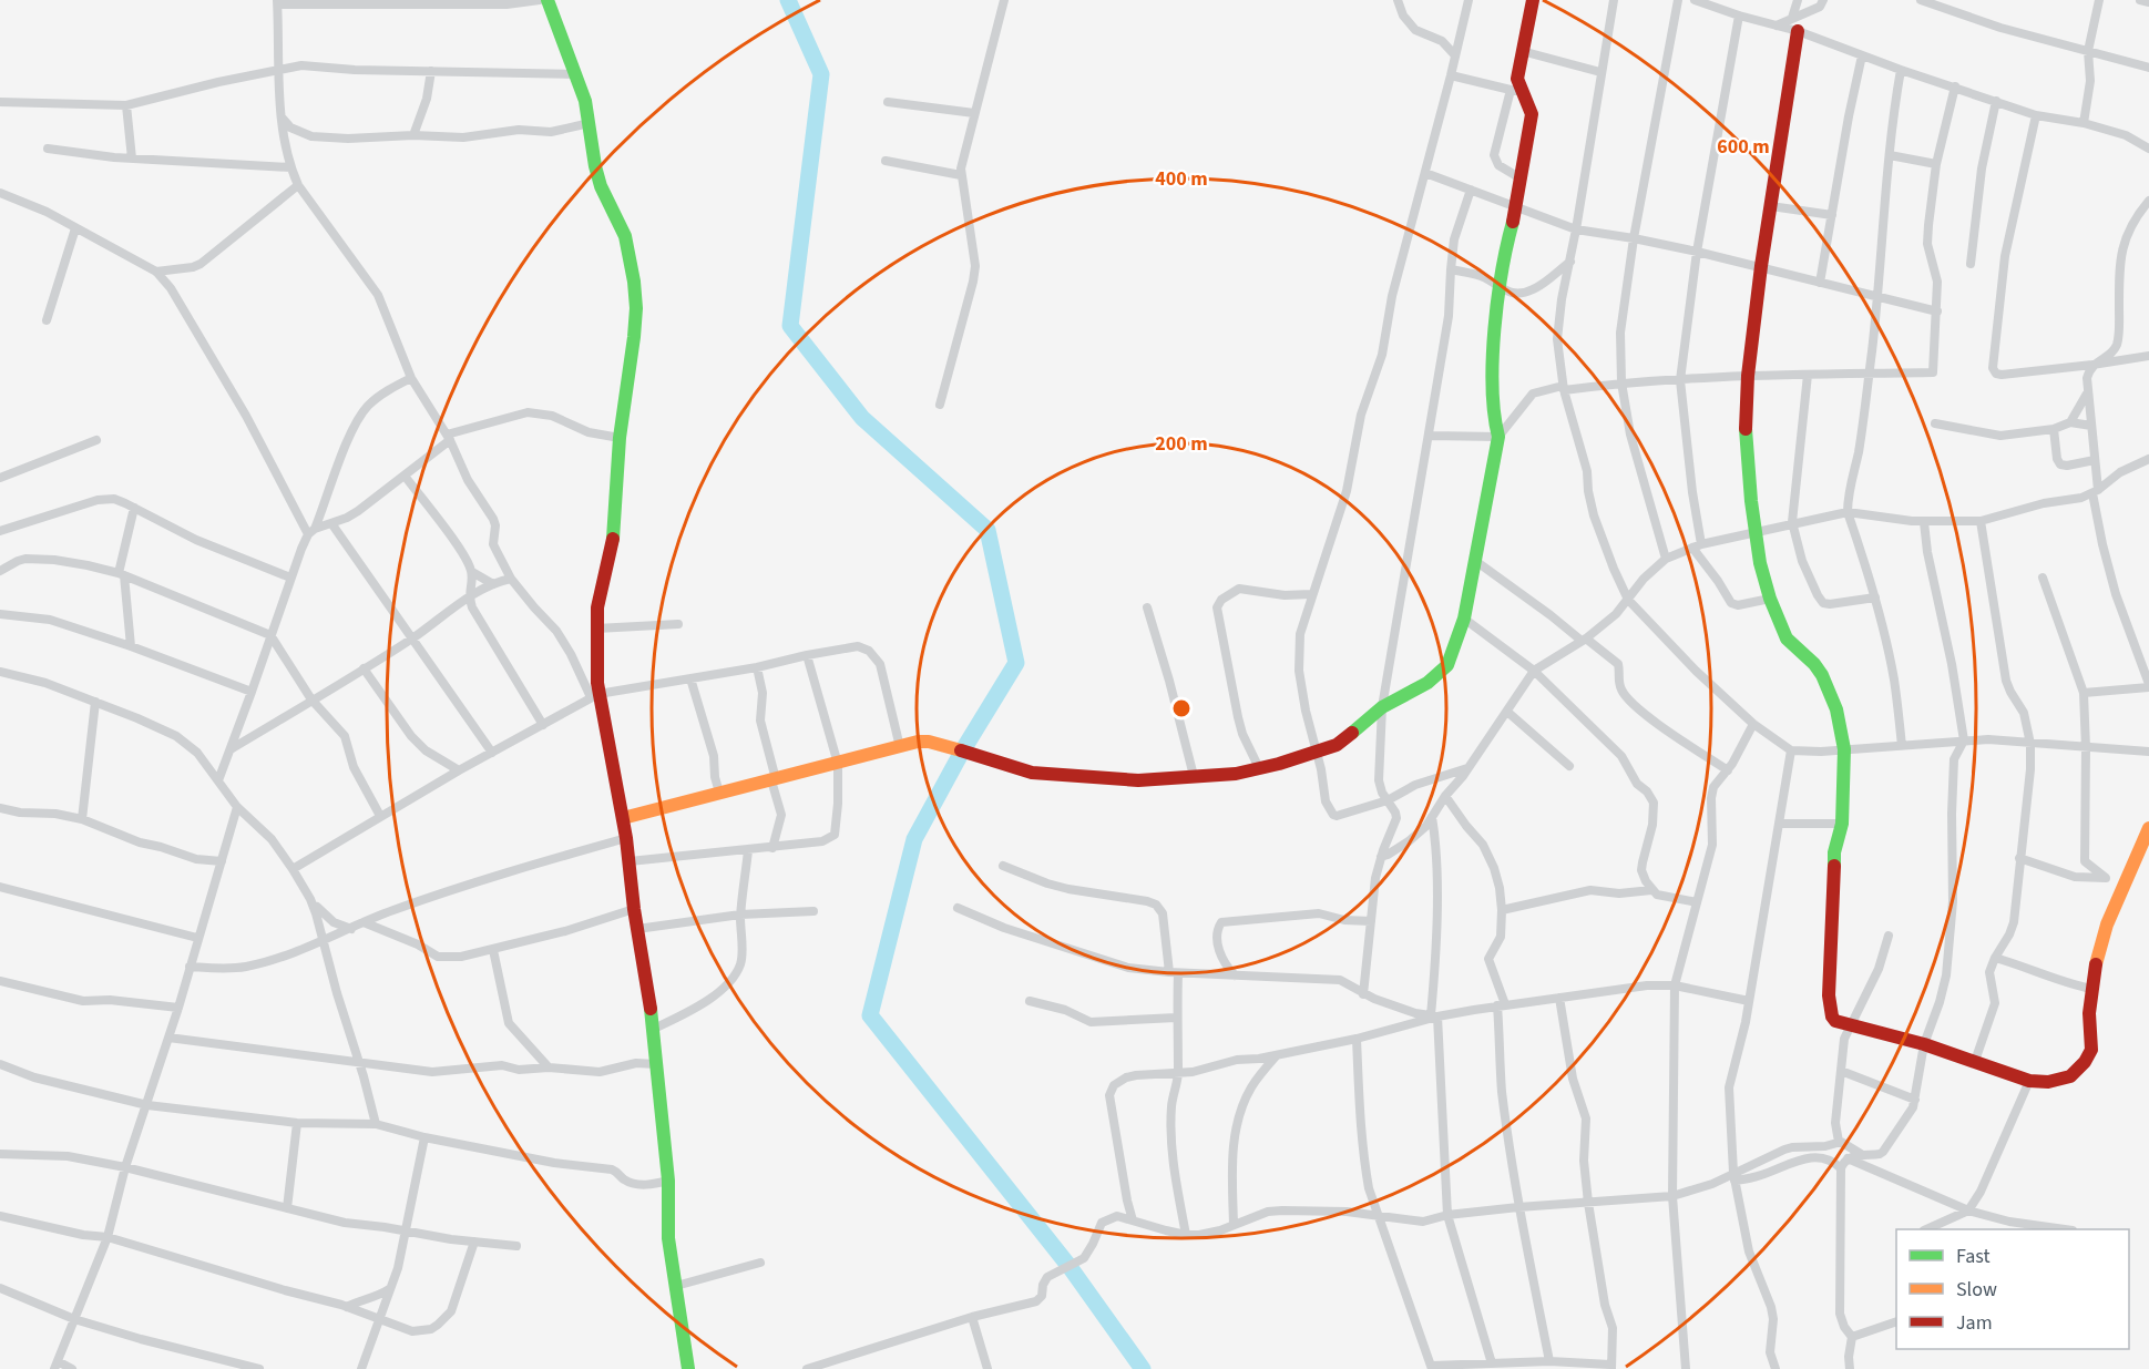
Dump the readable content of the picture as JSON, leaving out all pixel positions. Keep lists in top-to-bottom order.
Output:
{
  "legend": ["Fast", "Slow", "Jam"],
  "rings": ["600 m", "400 m", "200 m"]
}
